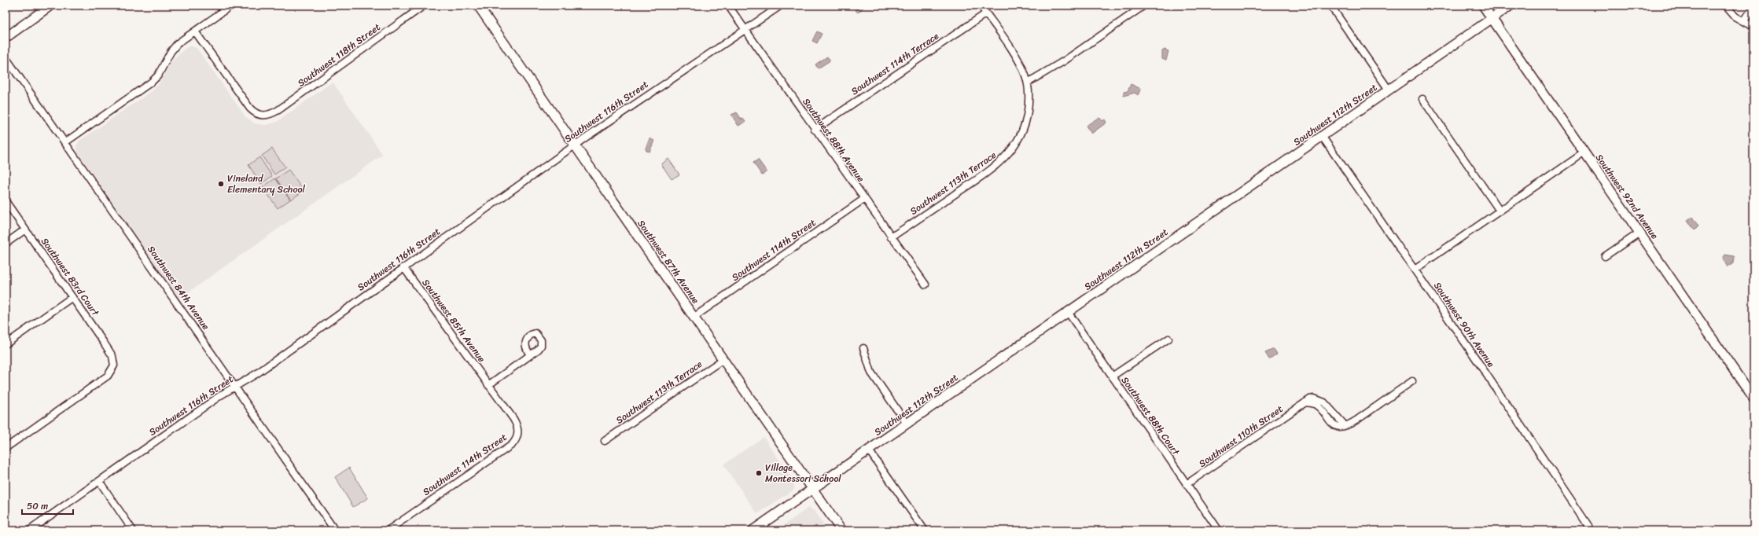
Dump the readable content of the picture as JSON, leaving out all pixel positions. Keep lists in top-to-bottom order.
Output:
{
  "streets": {
    "main road": ["Southwest 112th Street", "Southwest 92nd Avenue", "Southwest 87th Avenue"],
    "street": [
      "Southwest 118th Street",
      "Southwest 114th Terrace",
      "Southwest 116th Street",
      "Southwest 88th Avenue",
      "Southwest 113th Terrace",
      "Southwest 114th Street",
      "Southwest 83rd Court",
      "Southwest 84th Avenue",
      "Southwest 85th Avenue",
      "Southwest 90th Avenue",
      "Southwest 88th Court",
      "Southwest 110th Street"
    ]
  },
  "crossings": [
    ["Southwest 114th Terrace", "Southwest 88th Avenue"],
    ["Southwest 116th Street", "Southwest 88th Avenue"],
    ["Southwest 116th Street", "Southwest 87th Avenue"],
    ["Southwest 116th Street", "Southwest 84th Avenue"],
    ["Southwest 116th Street", "Southwest 85th Avenue"],
    ["Southwest 112th Street", "Southwest 92nd Avenue"],
    ["Southwest 112th Street", "Southwest 87th Avenue"],
    ["Southwest 112th Street", "Southwest 90th Avenue"],
    ["Southwest 112th Street", "Southwest 88th Court"],
    ["Southwest 88th Avenue", "Southwest 113th Terrace"],
    ["Southwest 88th Avenue", "Southwest 114th Street"],
    ["Southwest 113th Terrace", "Southwest 87th Avenue"],
    ["Southwest 114th Street", "Southwest 87th Avenue"],
    ["Southwest 114th Street", "Southwest 85th Avenue"],
    ["Southwest 88th Court", "Southwest 110th Street"]
  ],
  "places": ["Vineland Elementary School", "Village Montessori School"],
  "scale_bar": "50 m"
}
